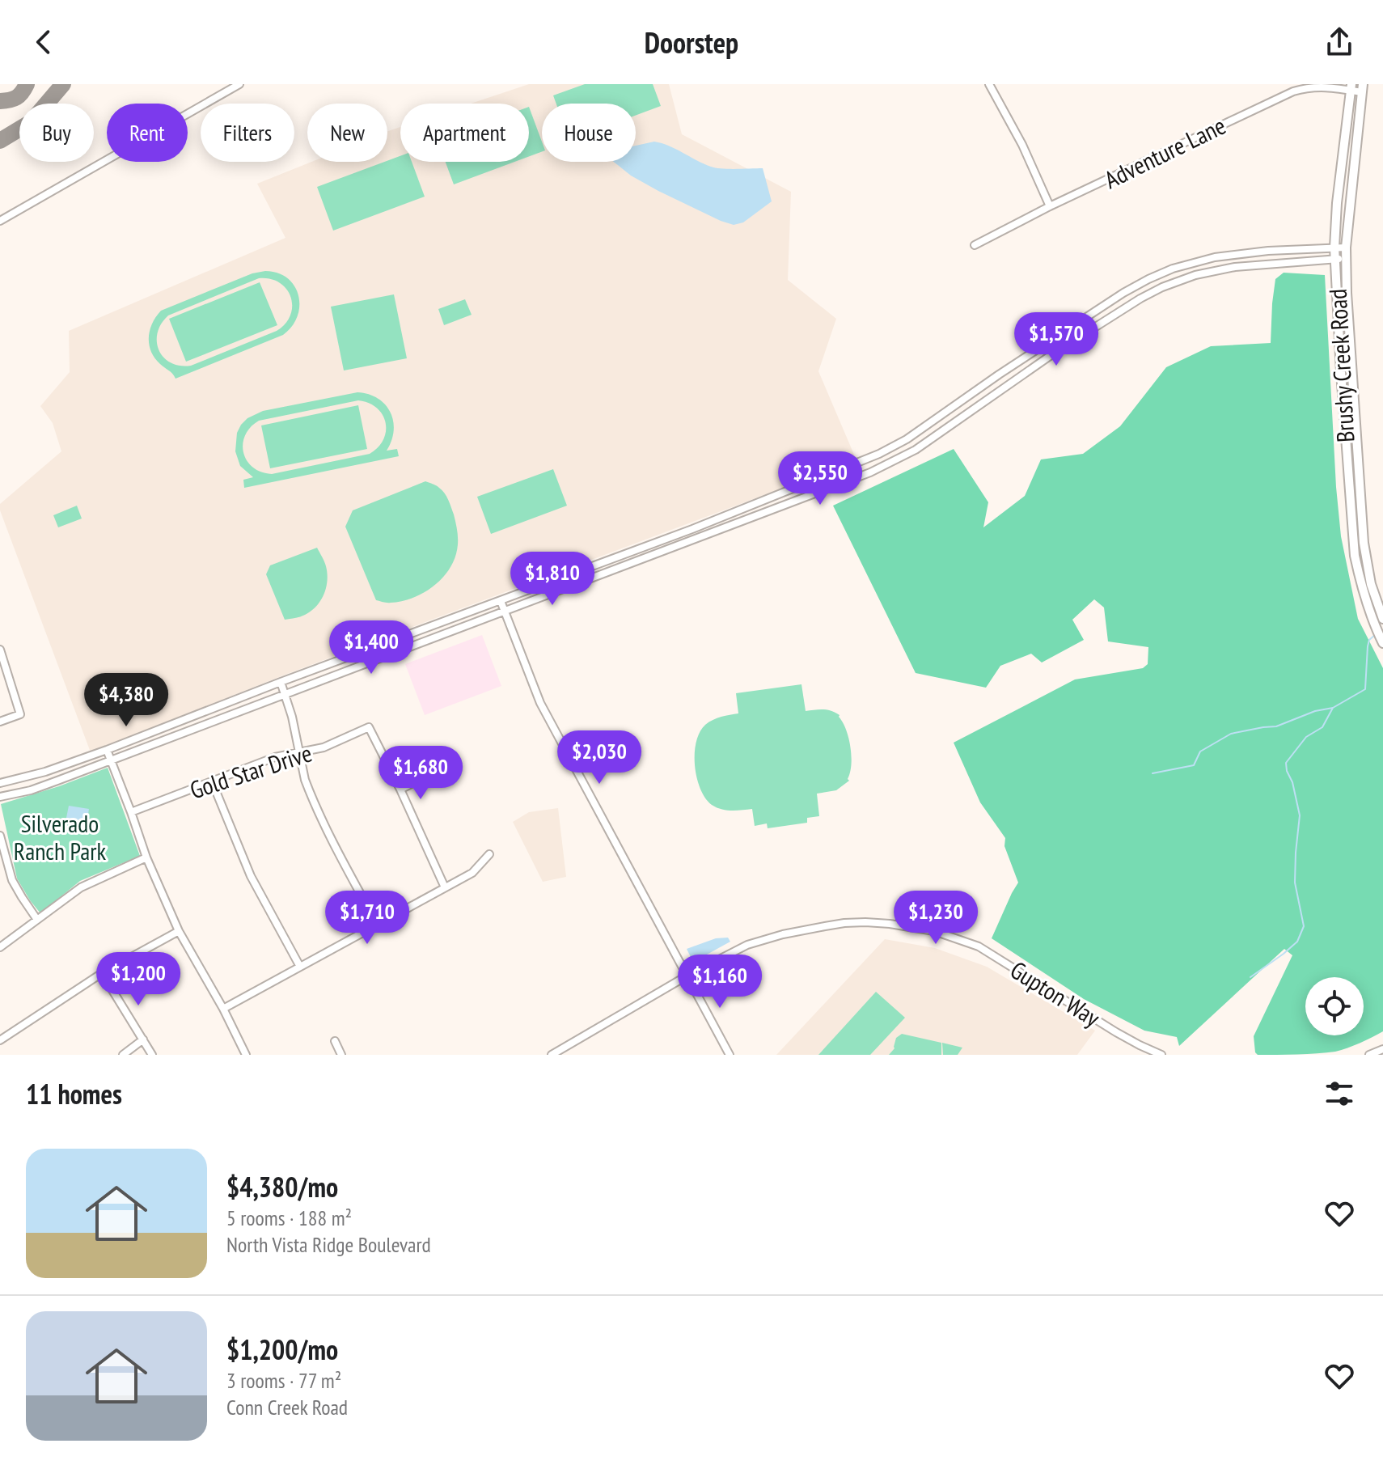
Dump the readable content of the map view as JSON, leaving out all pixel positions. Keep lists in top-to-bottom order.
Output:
{
  "streets": {
    "main road": ["Brushy Creek Road"],
    "street": ["Adventure Lane", "Gold Star Drive", "Gupton Way"]
  },
  "crossings": [
    ["Adventure Lane", "Brushy Creek Road"]
  ],
  "parks": ["Silverado Ranch Park"],
  "page": {
    "header": "Doorstep",
    "chip": [
      "Buy",
      "Rent",
      "Filters",
      "New",
      "Apartment",
      "House"
    ],
    "price": [
      "$1,570",
      "$2,550",
      "$1,810",
      "$1,400",
      "$4,380",
      "$2,030",
      "$1,680",
      "$1,710",
      "$1,230",
      "$1,200",
      "$1,160"
    ],
    "heading": "11 homes",
    "list": [
      {
        "name": "$4,380/mo",
        "note": "5 rooms · 188 m² · North Vista Ridge Boulevard"
      },
      {
        "name": "$1,200/mo",
        "note": "3 rooms · 77 m² · Conn Creek Road"
      }
    ]
  }
}
